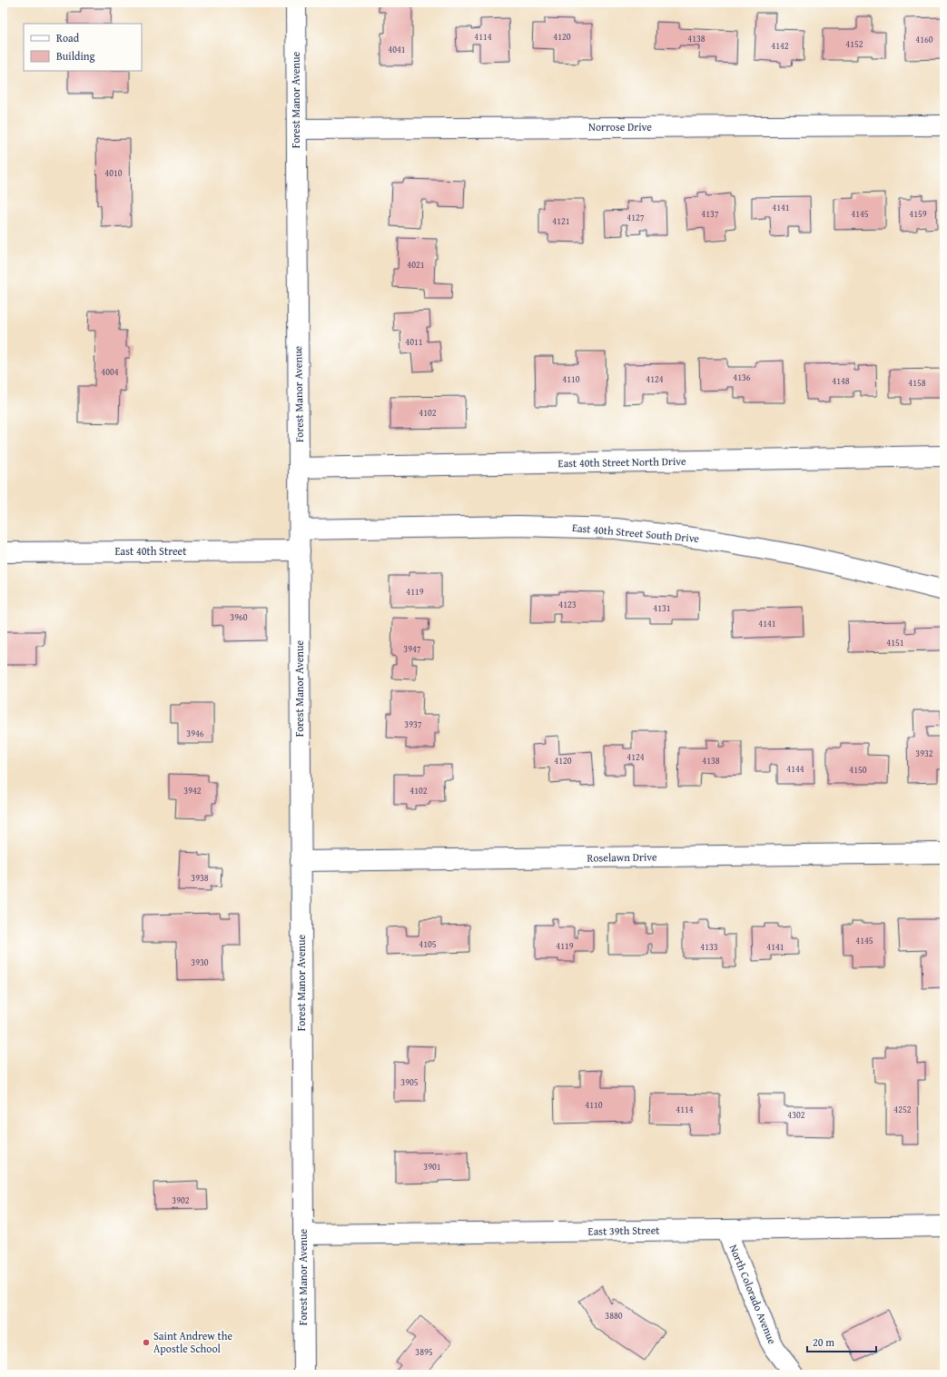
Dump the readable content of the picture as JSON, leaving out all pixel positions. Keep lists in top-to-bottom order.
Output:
{
  "streets": {
    "street": [
      "Forest Manor Avenue",
      "Norrose Drive",
      "East 40th Street North Drive",
      "East 40th Street South Drive",
      "East 40th Street",
      "Roselawn Drive",
      "East 39th Street",
      "North Colorado Avenue"
    ]
  },
  "crossings": [
    ["Forest Manor Avenue", "Norrose Drive"],
    ["Forest Manor Avenue", "East 40th Street North Drive"],
    ["Forest Manor Avenue", "East 40th Street South Drive"],
    ["Forest Manor Avenue", "East 40th Street"],
    ["Forest Manor Avenue", "Roselawn Drive"],
    ["Forest Manor Avenue", "East 39th Street"],
    ["East 39th Street", "North Colorado Avenue"]
  ],
  "places": ["Saint Andrew the Apostle School"],
  "house_numbers": [
    "4114",
    "4120",
    "4138",
    "4160",
    "4152",
    "4142",
    "4041",
    "4010",
    "4141",
    "4137",
    "4145",
    "4159",
    "4127",
    "4121",
    "4021",
    "4011",
    "4004",
    "4136",
    "4110",
    "4124",
    "4148",
    "4158",
    "4102",
    "4119",
    "4123",
    "4131",
    "3960",
    "4141",
    "4151",
    "3947",
    "3937",
    "3946",
    "3932",
    "4124",
    "4120",
    "4138",
    "4144",
    "4150",
    "3942",
    "4102",
    "3938",
    "4145",
    "4105",
    "4119",
    "4133",
    "4141",
    "3930",
    "3905",
    "4110",
    "4114",
    "4252",
    "4302",
    "3901",
    "3902",
    "3880",
    "3895"
  ],
  "legend": ["Road", "Building"],
  "scale_bar": "20 m"
}
